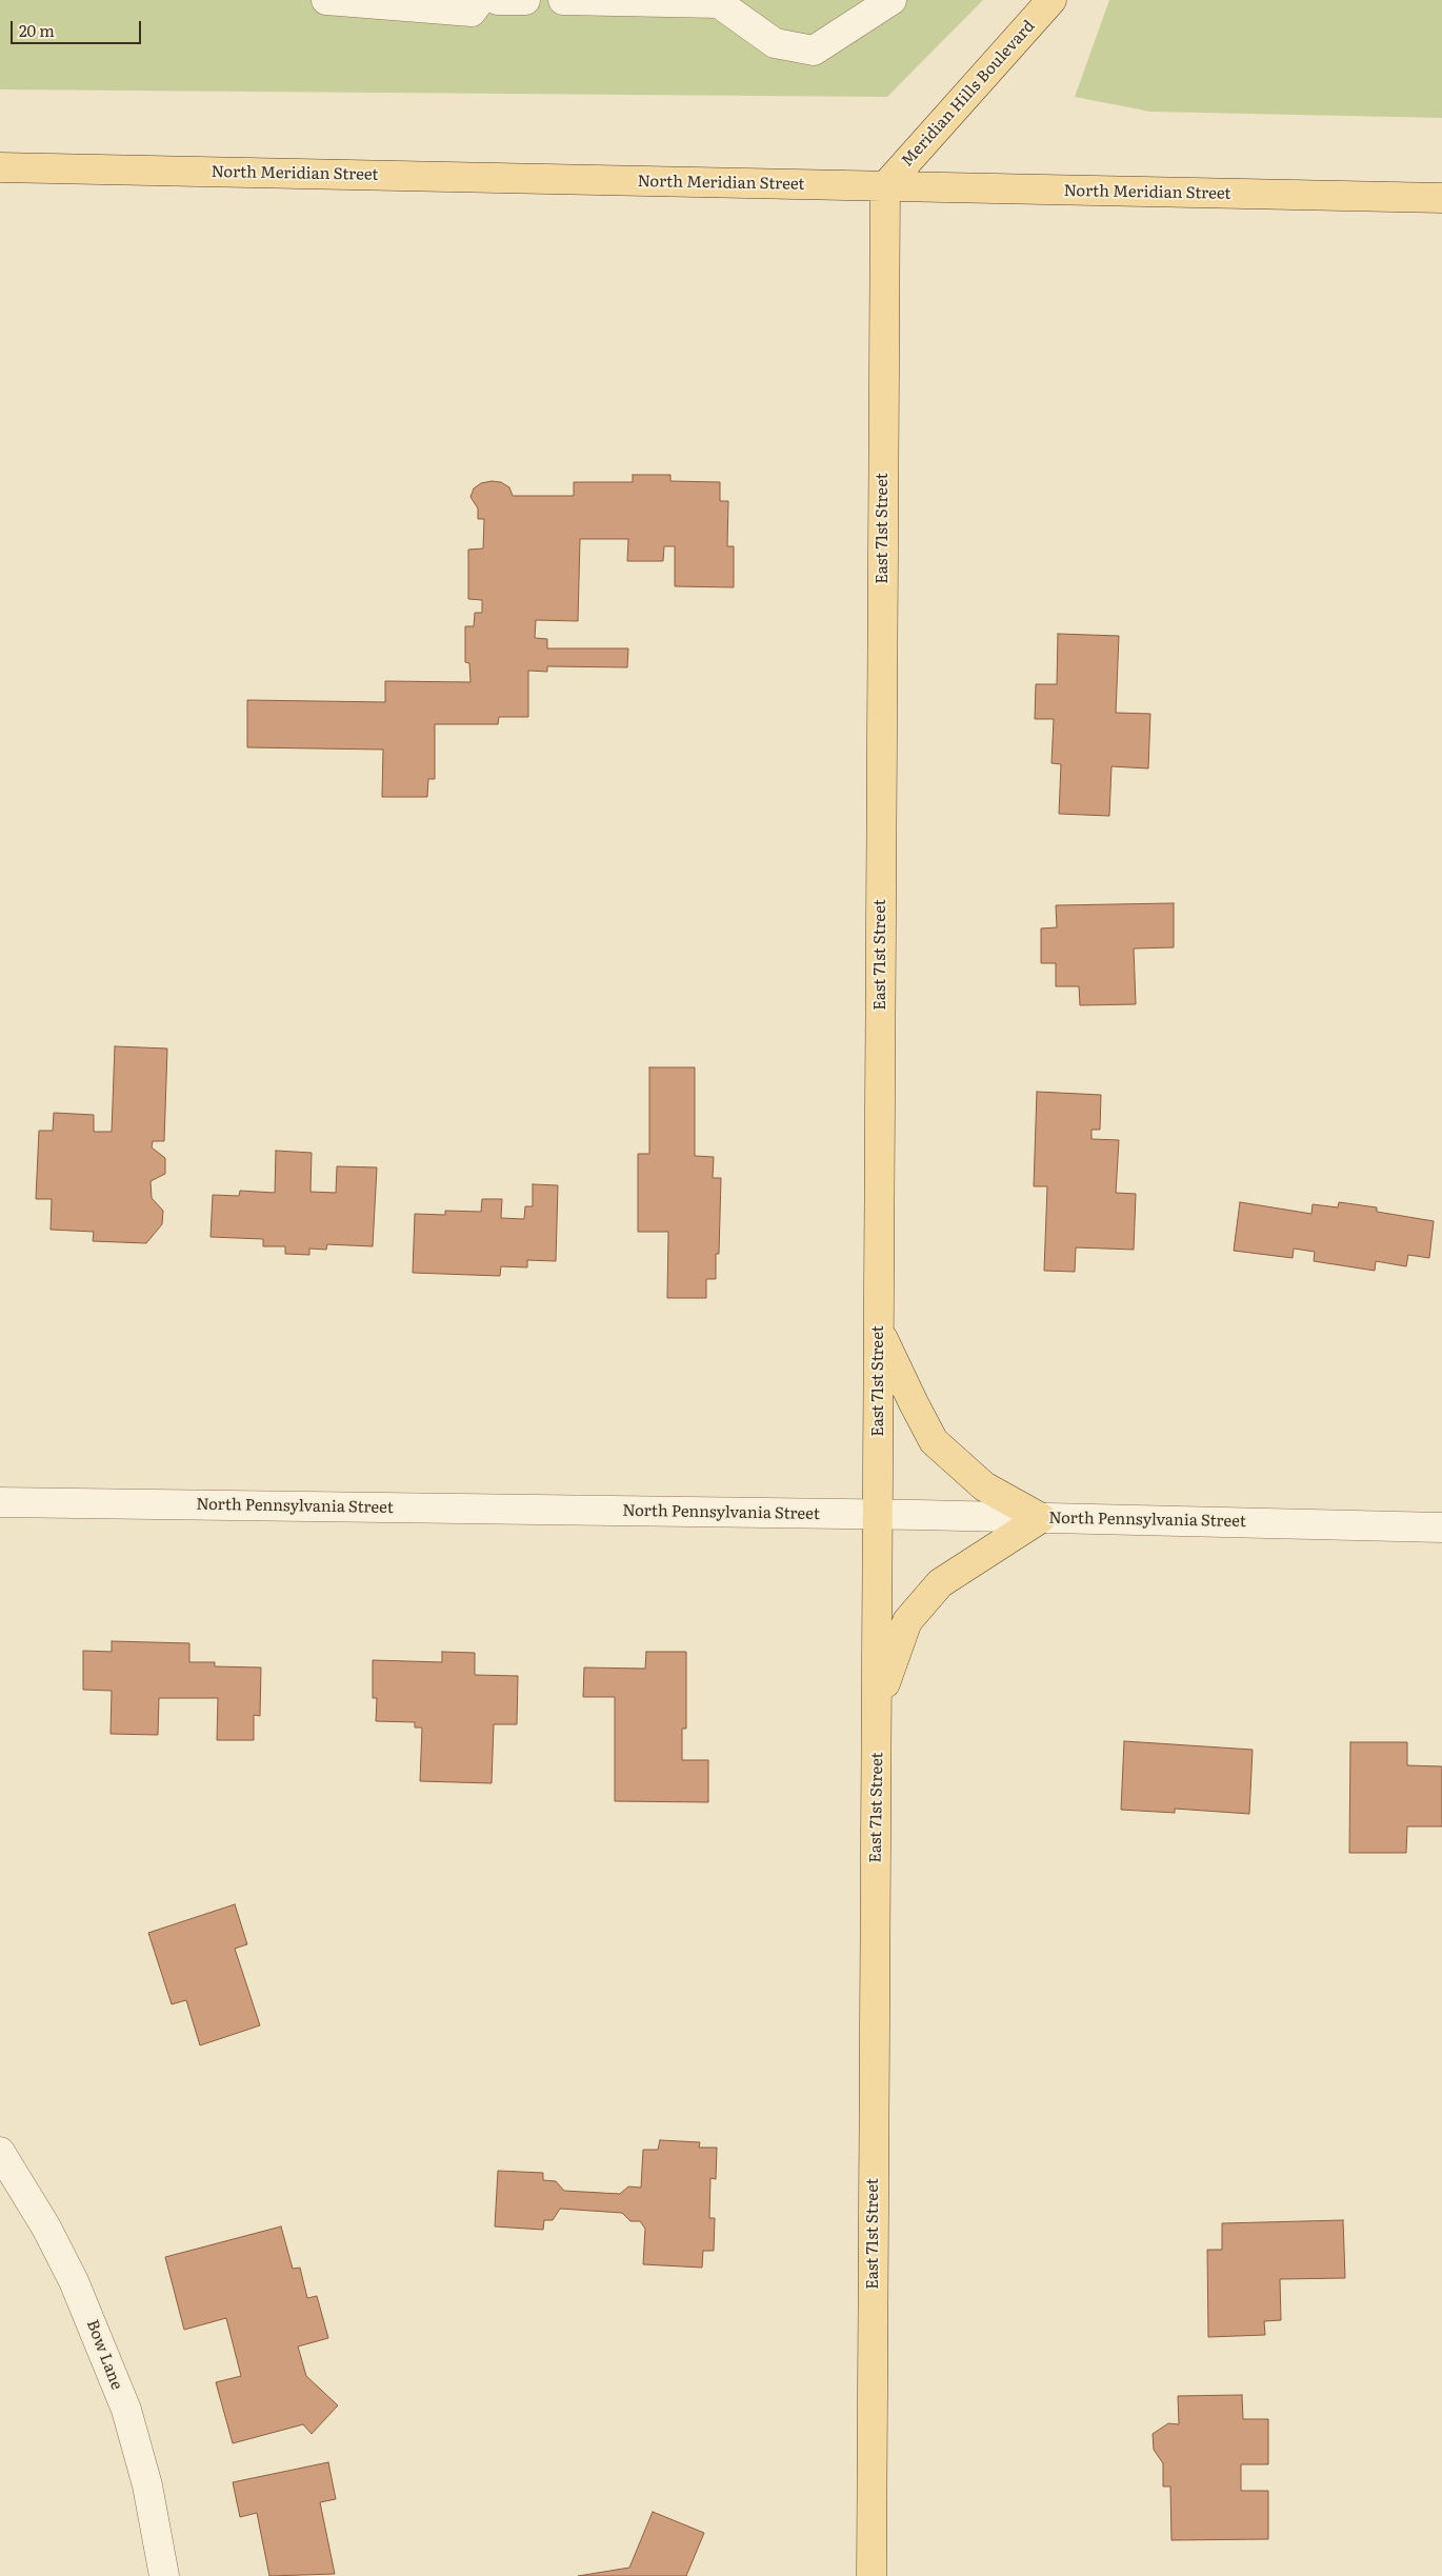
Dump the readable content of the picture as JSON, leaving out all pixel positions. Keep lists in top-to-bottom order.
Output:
{
  "streets": {
    "main road": ["Meridian Hills Boulevard", "North Meridian Street", "East 71st Street"],
    "street": ["North Pennsylvania Street", "Bow Lane"]
  },
  "crossings": [
    ["Meridian Hills Boulevard", "North Meridian Street"],
    ["Meridian Hills Boulevard", "East 71st Street"],
    ["North Meridian Street", "East 71st Street"],
    ["East 71st Street", "North Pennsylvania Street"]
  ],
  "scale_bar": "20 m"
}
